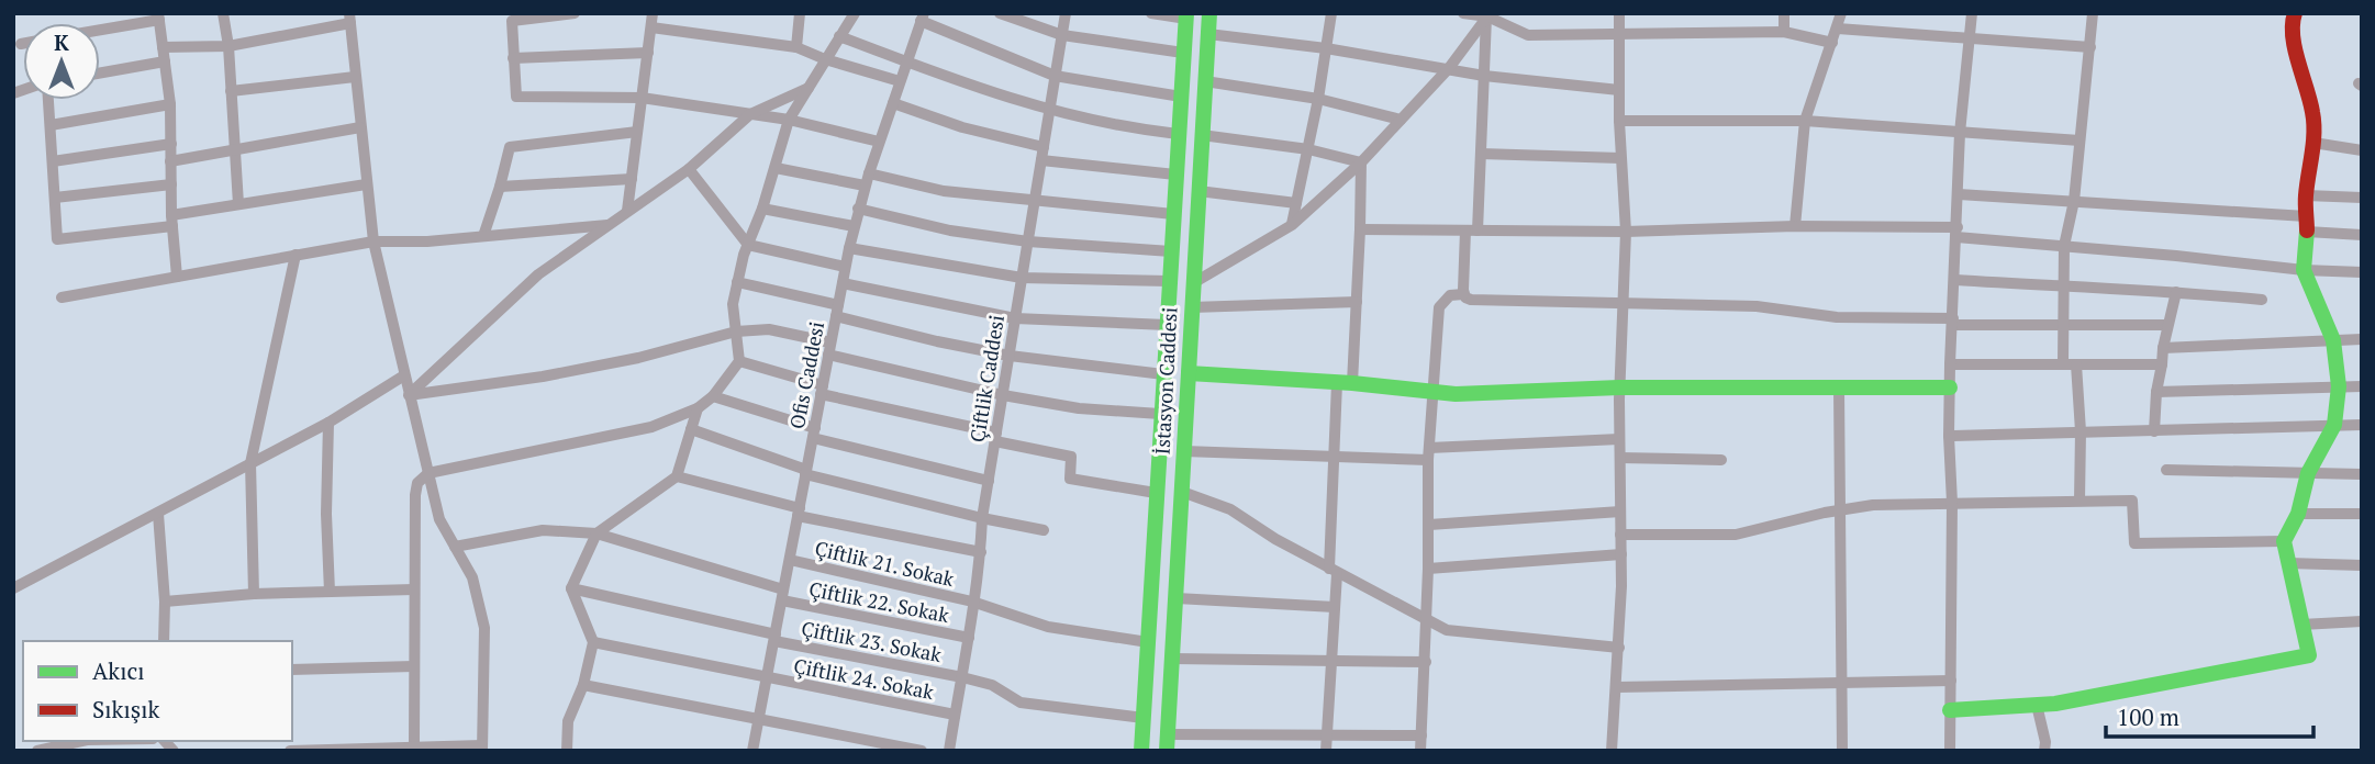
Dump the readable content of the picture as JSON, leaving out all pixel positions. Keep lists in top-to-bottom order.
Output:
{
  "streets": {
    "street": [
      "Ofis Caddesi",
      "Çiftlik Caddesi",
      "İstasyon Caddesi",
      "Çiftlik 21. Sokak",
      "Çiftlik 22. Sokak",
      "Çiftlik 23. Sokak",
      "Çiftlik 24. Sokak"
    ]
  },
  "crossings": [
    ["Ofis Caddesi", "Çiftlik 21. Sokak"],
    ["Ofis Caddesi", "Çiftlik 22. Sokak"],
    ["Ofis Caddesi", "Çiftlik 23. Sokak"],
    ["Ofis Caddesi", "Çiftlik 24. Sokak"],
    ["Çiftlik Caddesi", "Çiftlik 21. Sokak"],
    ["Çiftlik Caddesi", "Çiftlik 22. Sokak"],
    ["Çiftlik Caddesi", "Çiftlik 23. Sokak"],
    ["Çiftlik Caddesi", "Çiftlik 24. Sokak"]
  ],
  "legend": ["Akıcı", "Sıkışık"],
  "scale_bar": "100 m",
  "north": "top"
}
